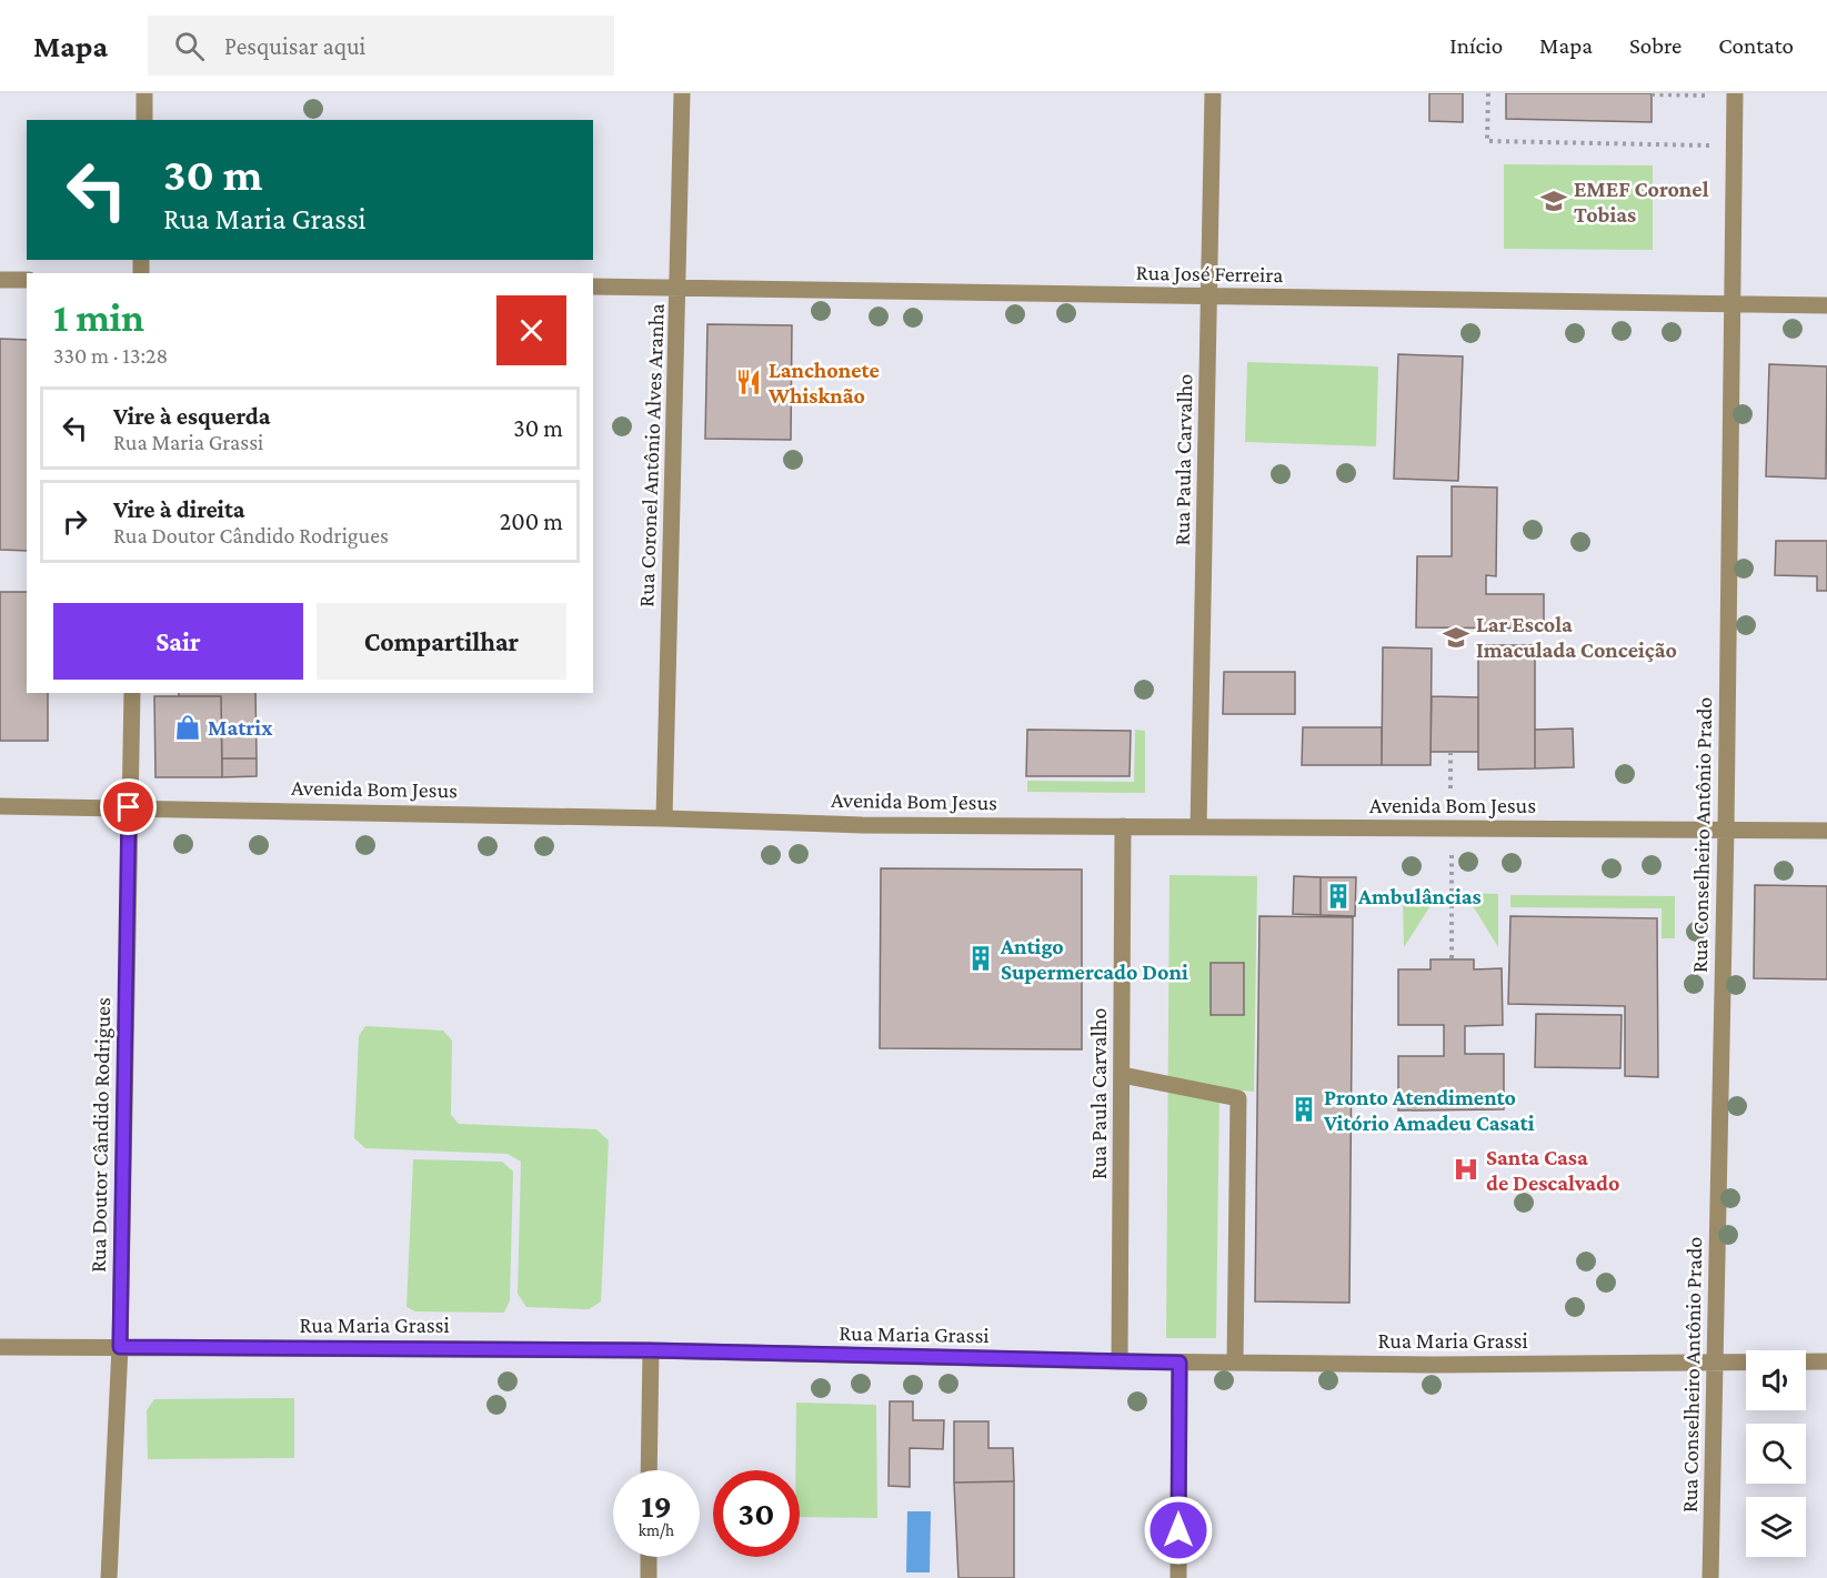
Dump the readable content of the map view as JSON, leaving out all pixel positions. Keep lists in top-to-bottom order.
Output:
{
  "streets": {
    "street": [
      "Rua José Ferreira",
      "Rua Coronel Antônio Alves Aranha",
      "Rua Paula Carvalho",
      "Avenida Bom Jesus",
      "Rua Conselheiro Antônio Prado",
      "Rua Doutor Cândido Rodrigues",
      "Rua Maria Grassi"
    ]
  },
  "crossings": [
    ["Rua José Ferreira", "Rua Coronel Antônio Alves Aranha"],
    ["Rua José Ferreira", "Rua Paula Carvalho"],
    ["Rua José Ferreira", "Rua Conselheiro Antônio Prado"],
    ["Rua Coronel Antônio Alves Aranha", "Avenida Bom Jesus"],
    ["Rua Paula Carvalho", "Avenida Bom Jesus"],
    ["Rua Paula Carvalho", "Rua Maria Grassi"],
    ["Avenida Bom Jesus", "Rua Conselheiro Antônio Prado"],
    ["Avenida Bom Jesus", "Rua Doutor Cândido Rodrigues"],
    ["Rua Conselheiro Antônio Prado", "Rua Maria Grassi"],
    ["Rua Doutor Cândido Rodrigues", "Rua Maria Grassi"]
  ],
  "places": {
    "school or university": ["EMEF Coronel Tobias", "Lar Escola Imaculada Conceição"],
    "restaurant": ["Lanchonete Whisknão"],
    "shop": ["Matrix"],
    "building": ["Ambulâncias", "Antigo Supermercado Doni", "Pronto Atendimento Vitório Amadeu Casati"],
    "hospital": ["Santa Casa de Descalvado"]
  },
  "page": {
    "header": "Mapa",
    "search": "Pesquisar aqui",
    "nav": [
      "Início",
      "Mapa",
      "Sobre",
      "Contato"
    ],
    "turn": ["30 m", "Rua Maria Grassi"],
    "heading": ["1 min", "330 m · 13:28"],
    "list": [
      {
        "name": "Vire à esquerda",
        "note": "Rua Maria Grassi",
        "value": "30 m"
      },
      {
        "name": "Vire à direita",
        "note": "Rua Doutor Cândido Rodrigues",
        "value": "200 m"
      }
    ],
    "buttons": ["Sair", "Compartilhar"],
    "speed": "19 km/h",
    "limit": "30"
  }
}
